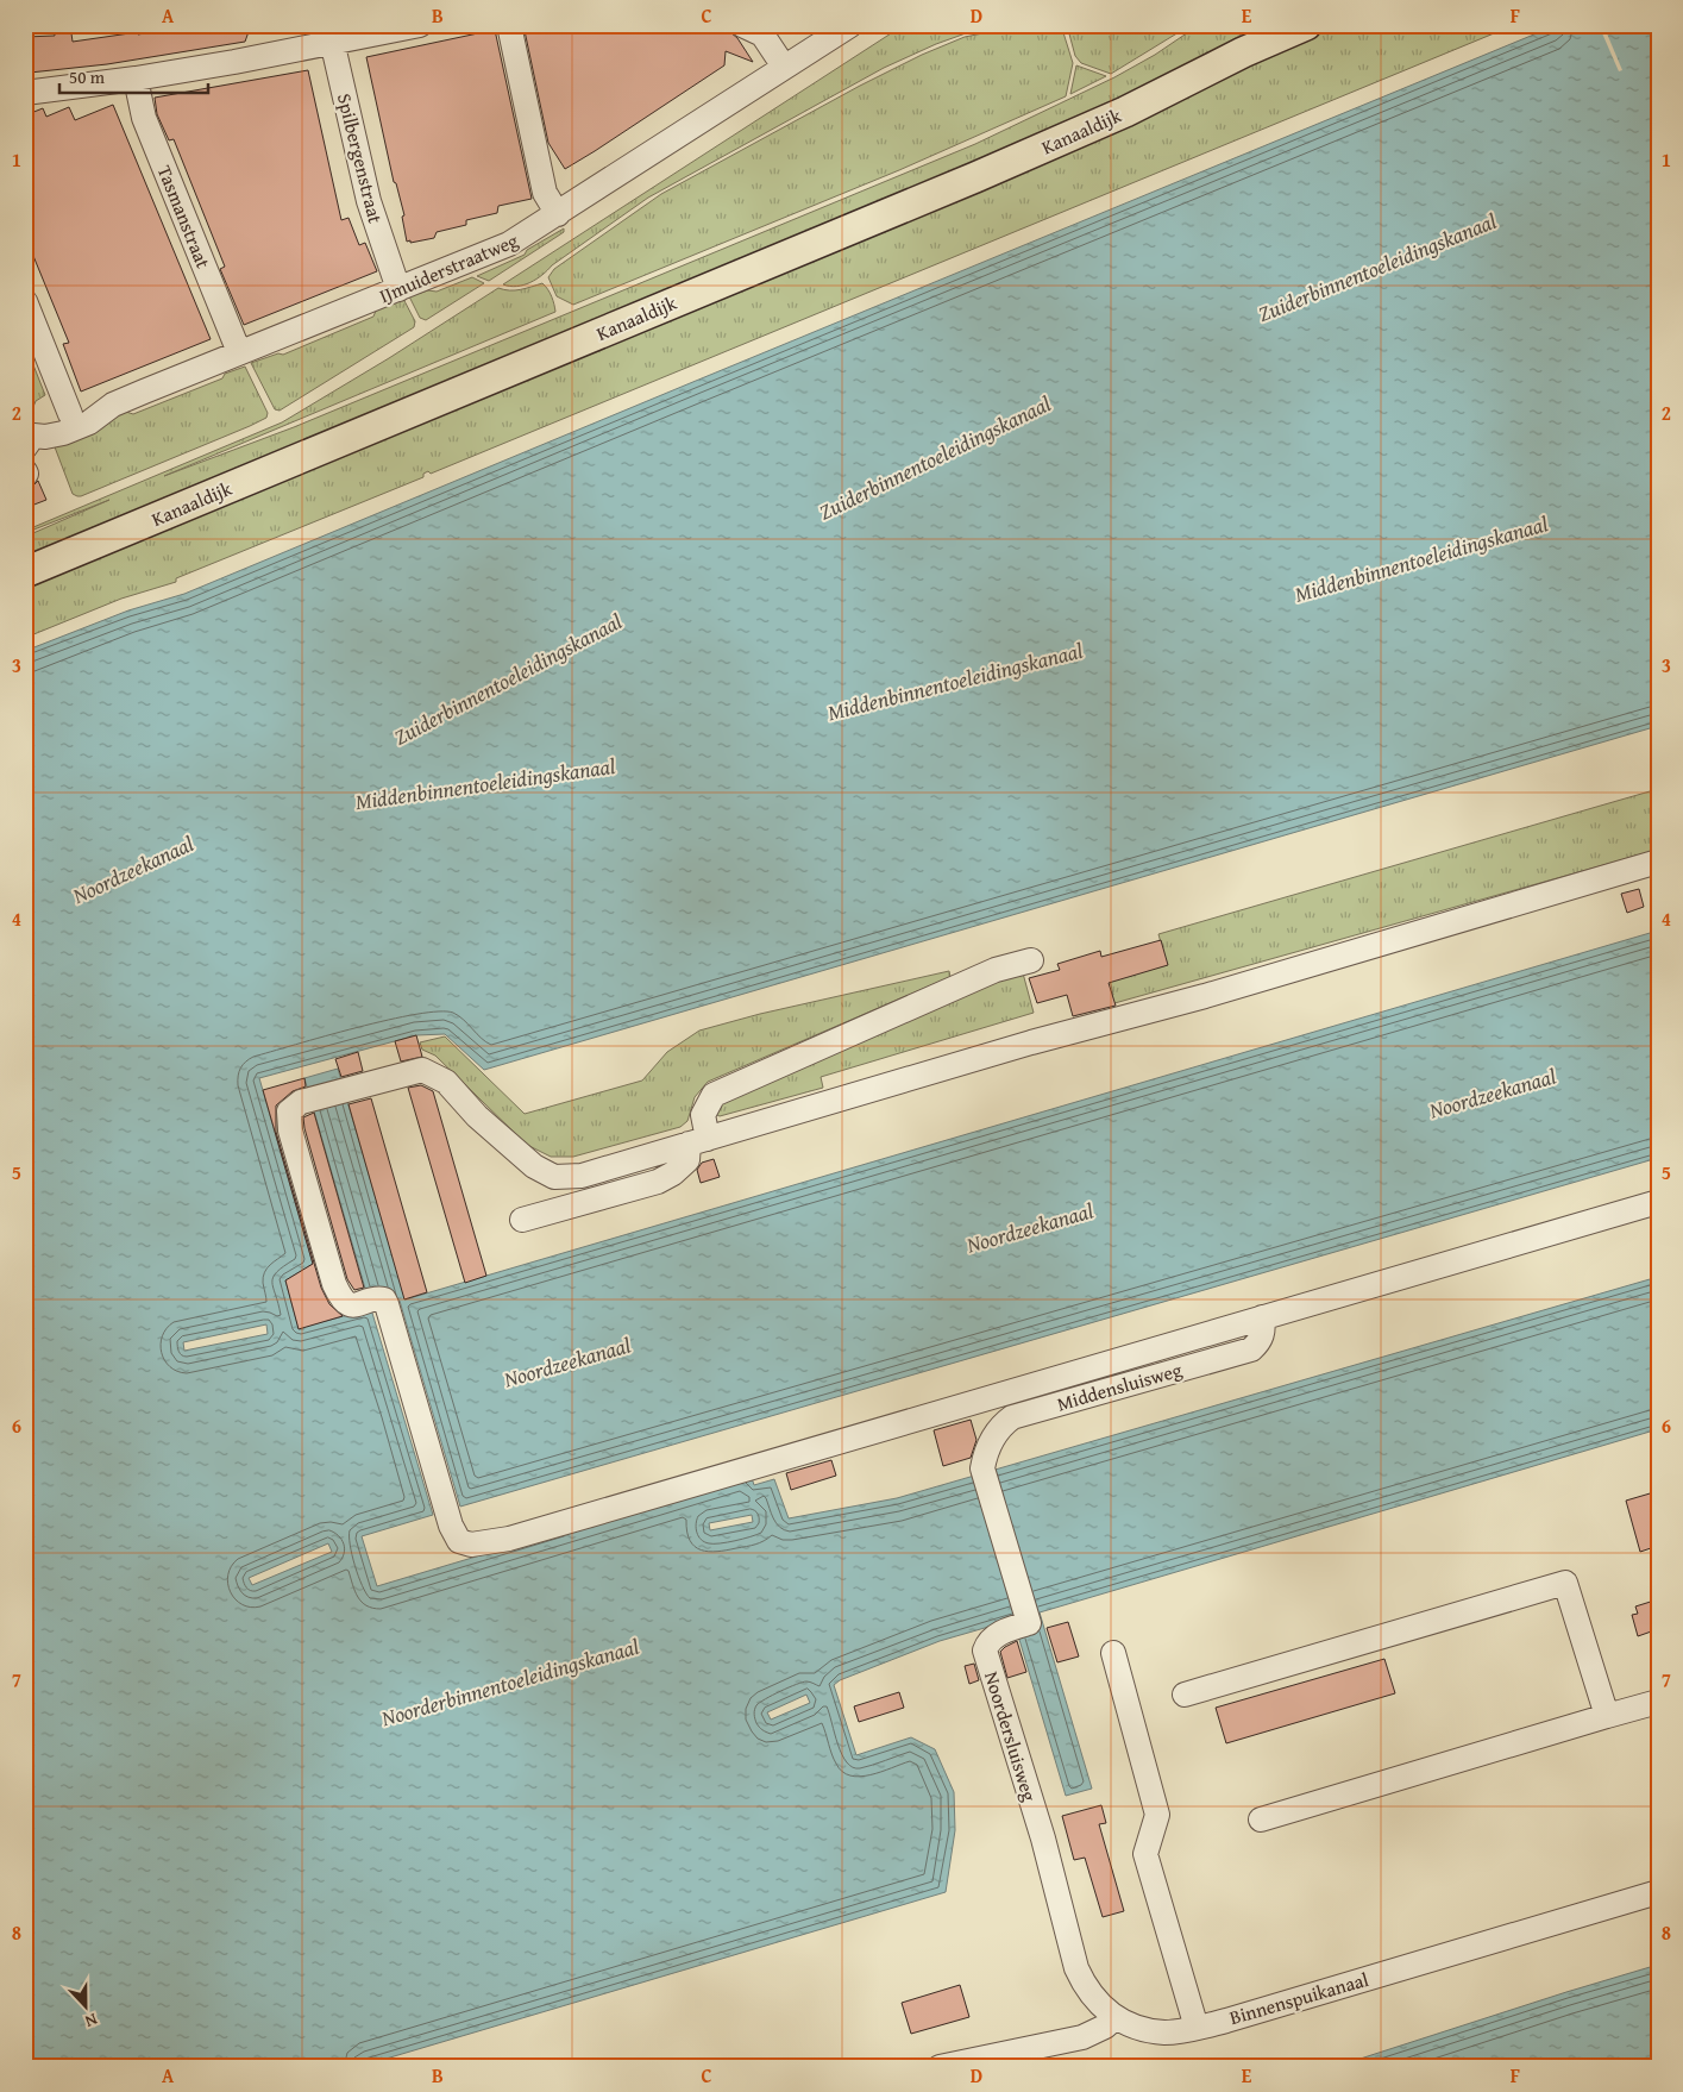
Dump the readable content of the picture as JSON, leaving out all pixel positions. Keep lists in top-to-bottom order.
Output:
{
  "streets": {
    "main road": ["Kanaaldijk"],
    "street": [
      "Spilbergenstraat",
      "Tasmanstraat",
      "IJmuiderstraatweg",
      "Middensluisweg",
      "Noordersluisweg",
      "Binnenspuikanaal"
    ]
  },
  "crossings": [
    ["Spilbergenstraat", "IJmuiderstraatweg"],
    ["Tasmanstraat", "IJmuiderstraatweg"],
    ["Middensluisweg", "Noordersluisweg"],
    ["Noordersluisweg", "Binnenspuikanaal"]
  ],
  "water": [
    "Zuiderbinnentoeleidingskanaal",
    "Middenbinnentoeleidingskanaal",
    "Noordzeekanaal",
    "Noorderbinnentoeleidingskanaal"
  ],
  "scale_bar": "50 m",
  "north": "bottom",
  "grid": {
    "columns": [
      "A",
      "B",
      "C",
      "D",
      "E",
      "F"
    ],
    "rows": [
      "1",
      "2",
      "3",
      "4",
      "5",
      "6",
      "7",
      "8"
    ]
  }
}
